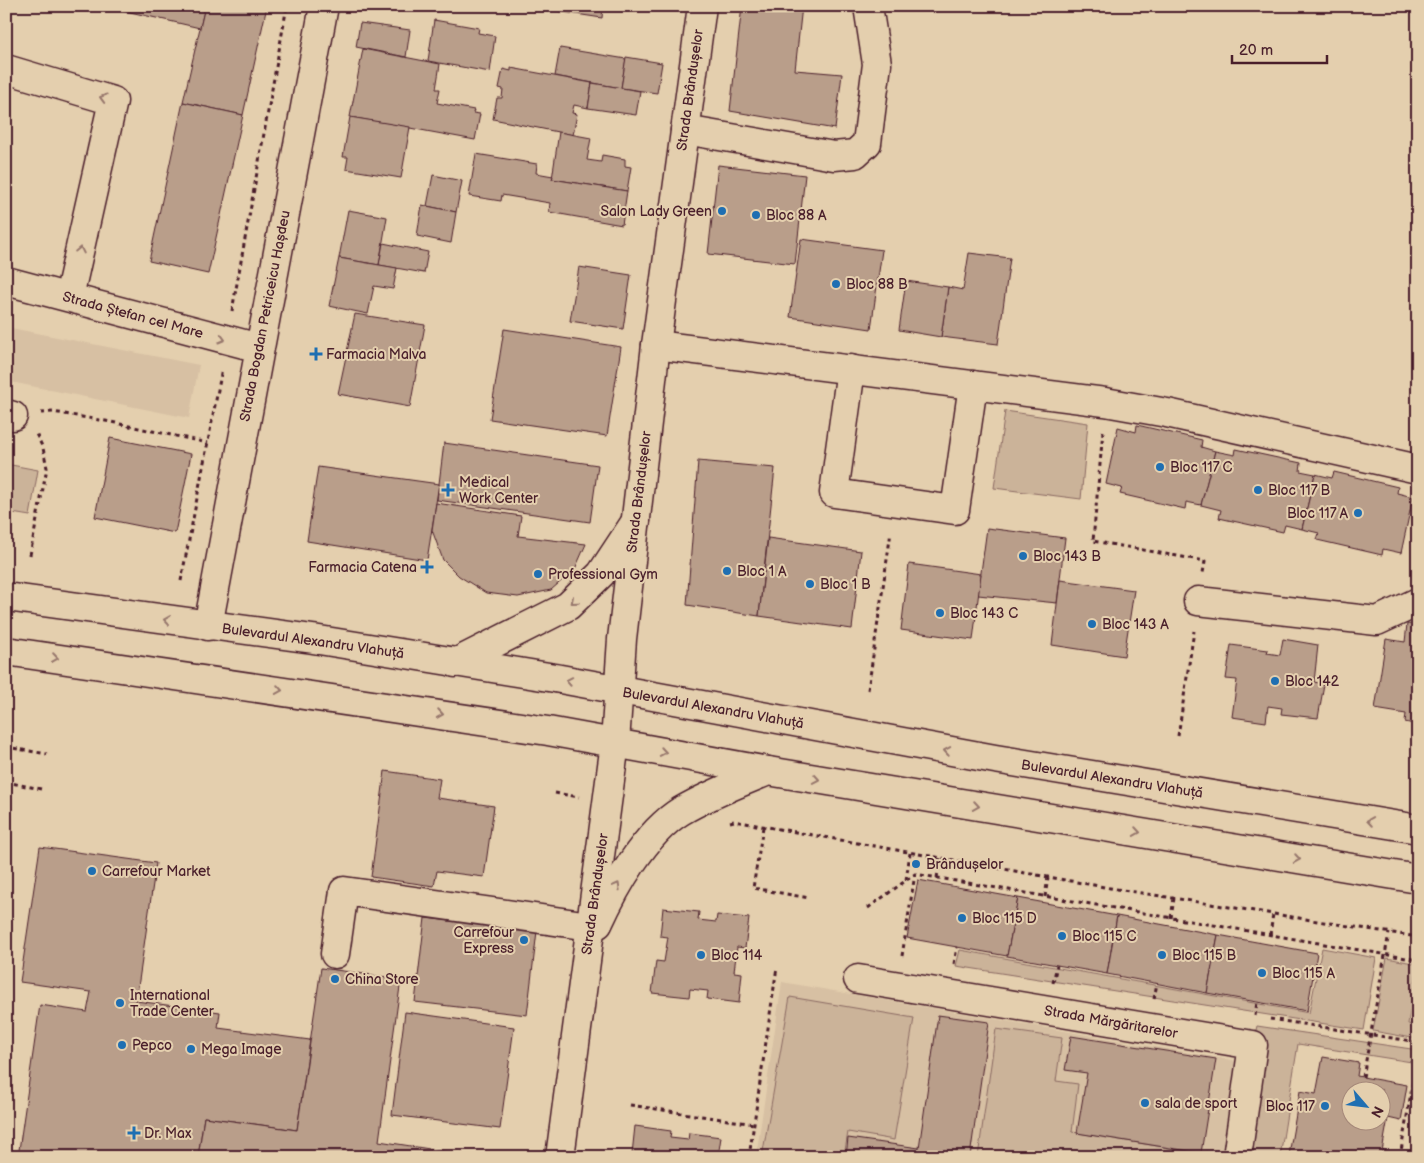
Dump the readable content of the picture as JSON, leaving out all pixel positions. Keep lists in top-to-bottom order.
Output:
{
  "streets": {
    "main road": [
      "Strada Brândușelor",
      "Strada Ștefan cel Mare",
      "Strada Bogdan Petriceicu Hașdeu",
      "Bulevardul Alexandru Vlahuță",
      "Strada Mărgăritarelor"
    ]
  },
  "crossings": [
    ["Strada Brândușelor", "Bulevardul Alexandru Vlahuță"],
    ["Strada Ștefan cel Mare", "Strada Bogdan Petriceicu Hașdeu"],
    ["Strada Bogdan Petriceicu Hașdeu", "Bulevardul Alexandru Vlahuță"]
  ],
  "one_way": ["Strada Ștefan cel Mare"],
  "places": {
    "other": [
      "Salon Lady Green",
      "Bloc 88 A",
      "Bloc 88 B",
      "Bloc 117 C",
      "Bloc 117 B",
      "Bloc 117 A",
      "Bloc 143 B",
      "Bloc 1 A",
      "Professional Gym",
      "Bloc 1 B",
      "Bloc 143 C",
      "Bloc 143 A",
      "Bloc 142",
      "Brândușelor",
      "Carrefour Market",
      "Bloc 115 D",
      "Bloc 115 C",
      "Carrefour Express",
      "Bloc 114",
      "Bloc 115 B",
      "Bloc 115 A",
      "China Store",
      "International Trade Center",
      "Pepco",
      "Mega Image",
      "sala de sport",
      "Bloc 117"
    ],
    "health": [
      "Farmacia Malva",
      "Medical Work Center",
      "Farmacia Catena",
      "Dr. Max"
    ]
  },
  "scale_bar": "20 m",
  "north": "bottom right"
}
